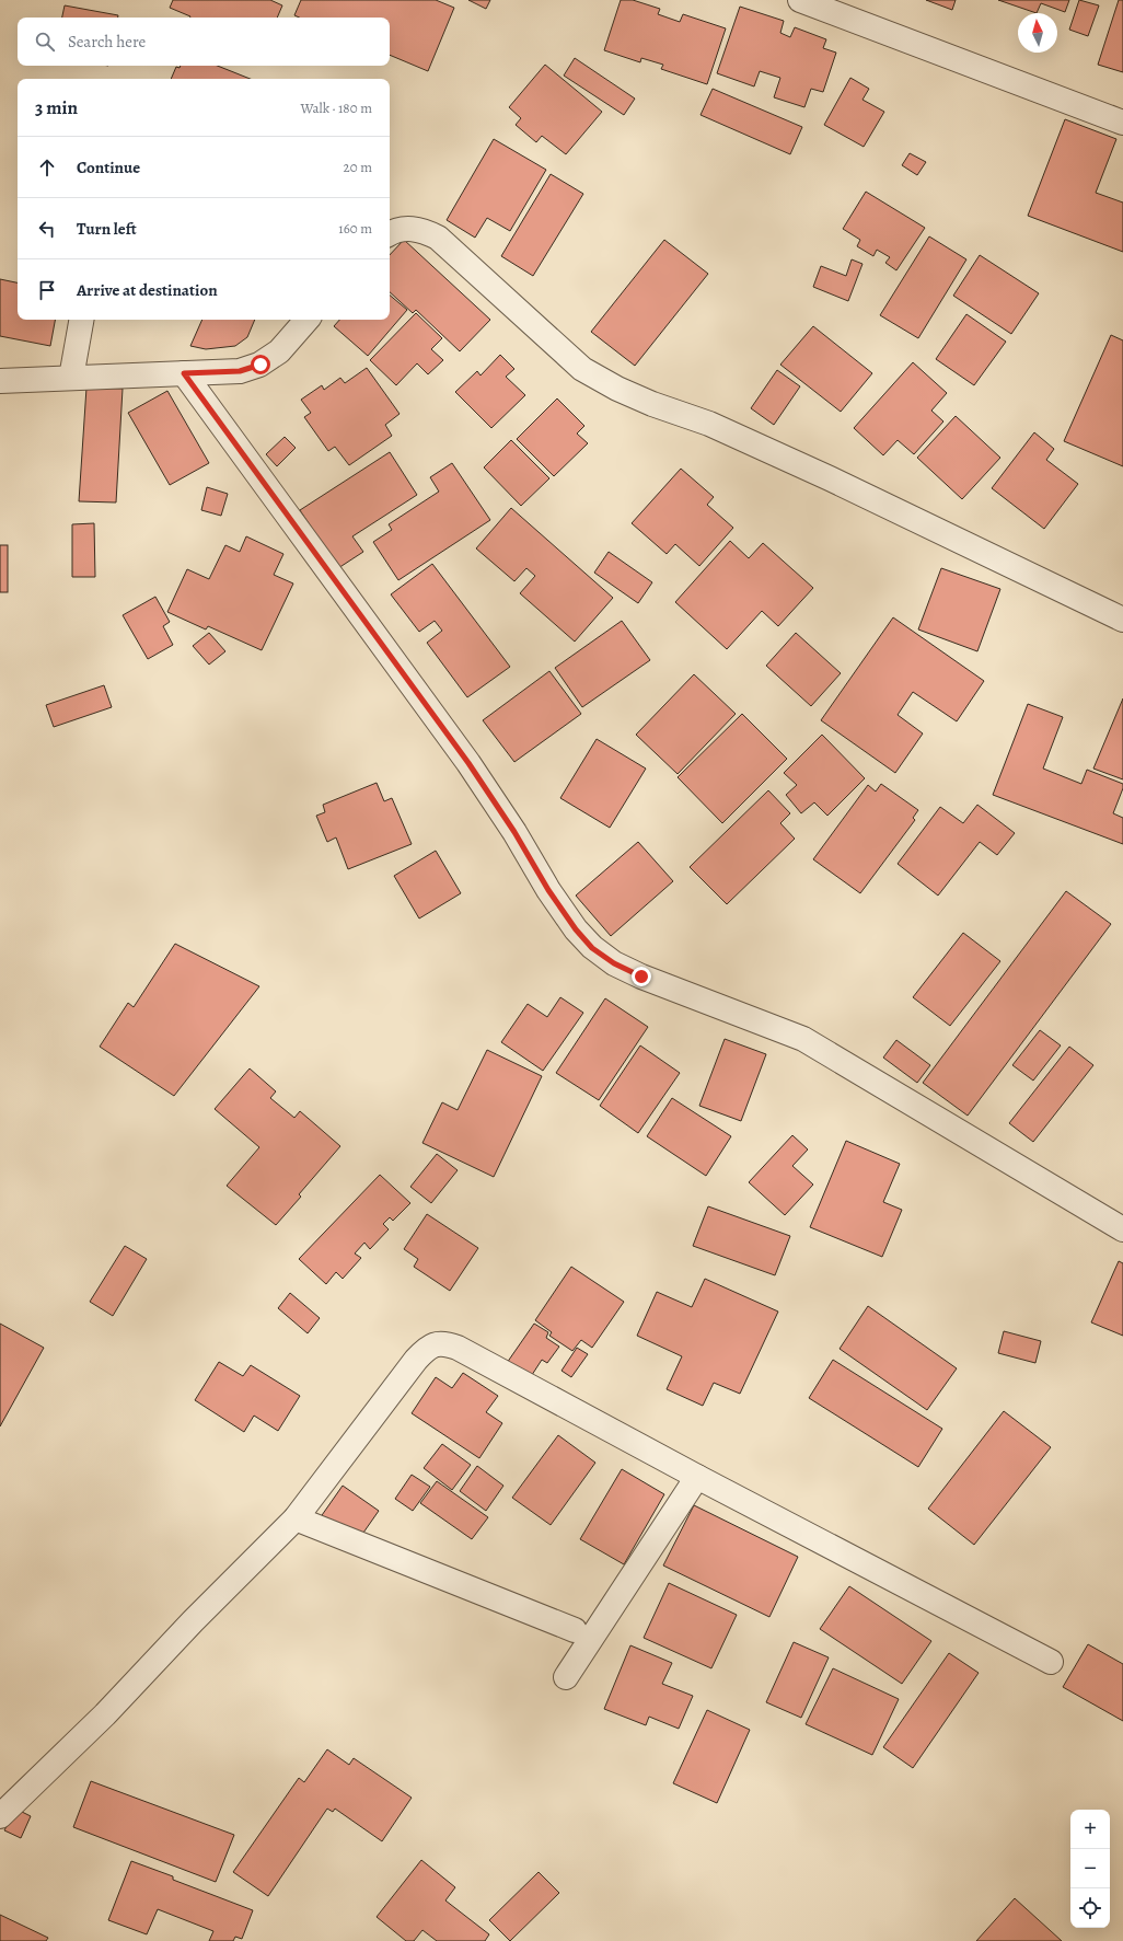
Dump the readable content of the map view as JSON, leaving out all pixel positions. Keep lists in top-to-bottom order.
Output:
{
  "north": "top",
  "page": {
    "search": "Search here",
    "heading": ["3 min", "Walk · 180 m"],
    "list": [
      ["Continue", "20 m"],
      ["Turn left", "160 m"],
      "Arrive at destination"
    ],
    "map_buttons": ["+", "−"]
  }
}
